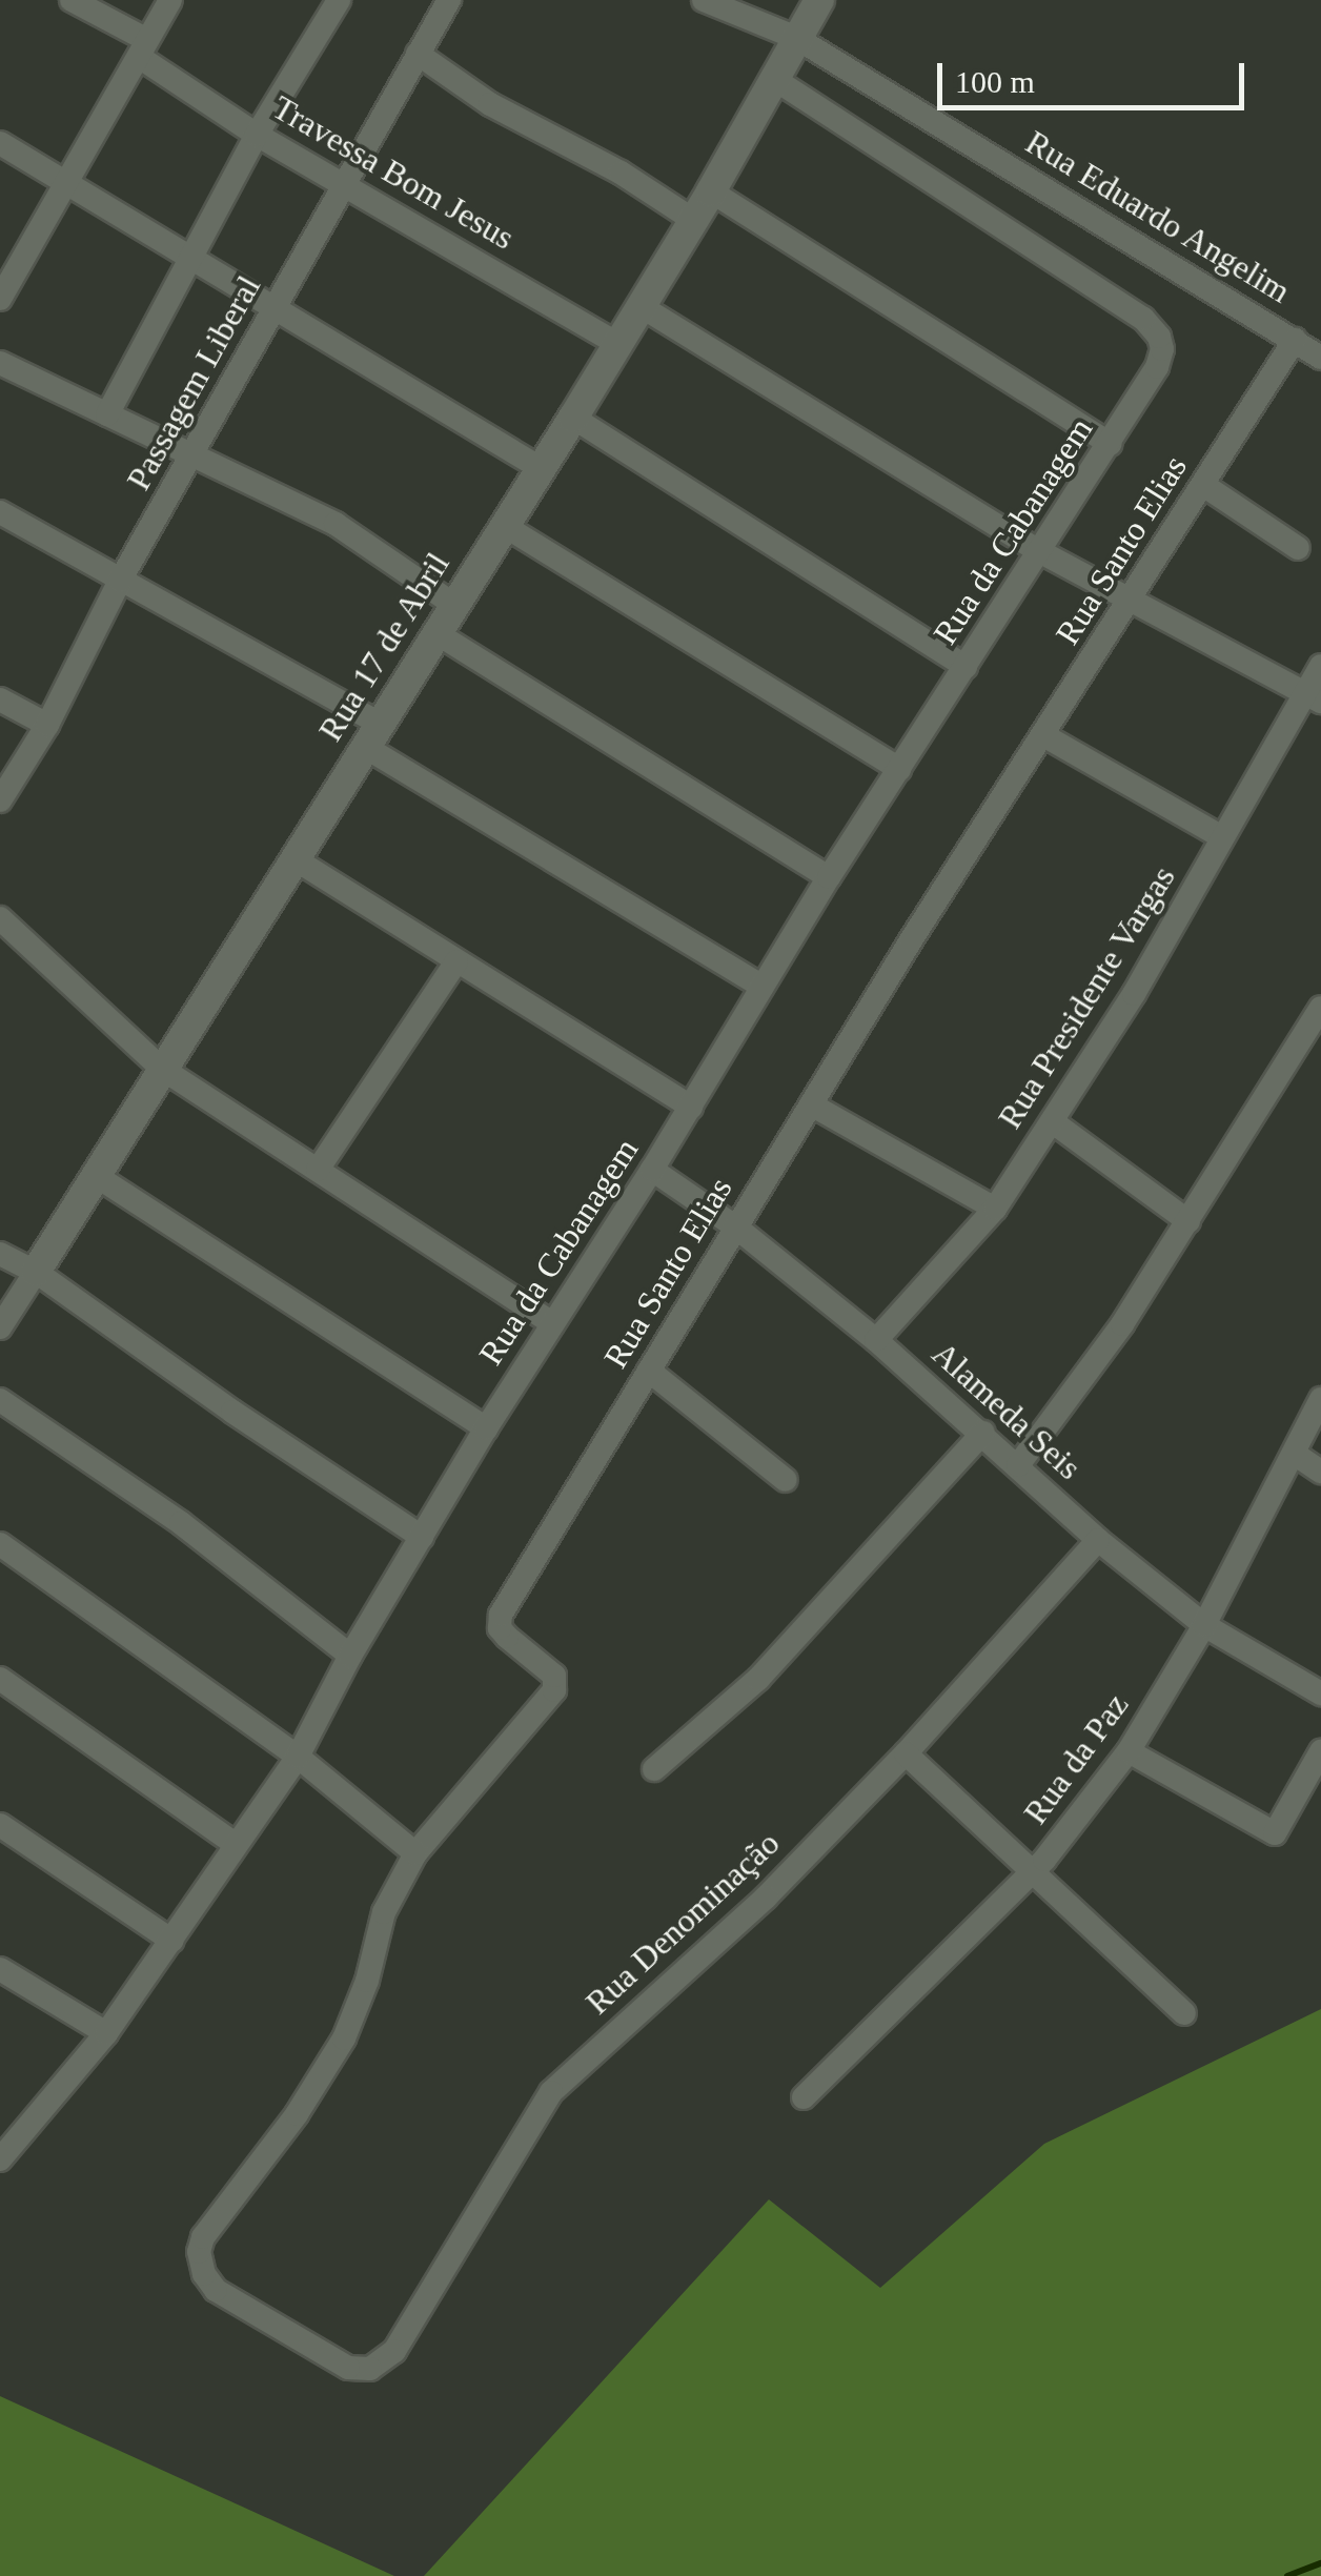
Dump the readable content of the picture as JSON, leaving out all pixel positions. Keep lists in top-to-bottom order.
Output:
{
  "streets": {
    "street": [
      "Travessa Bom Jesus",
      "Rua Eduardo Angelim",
      "Passagem Liberal",
      "Rua da Cabanagem",
      "Rua Santo Elias",
      "Rua 17 de Abril",
      "Rua Presidente Vargas",
      "Alameda Seis",
      "Rua da Paz",
      "Rua Denominação"
    ]
  },
  "crossings": [
    ["Travessa Bom Jesus", "Passagem Liberal"],
    ["Travessa Bom Jesus", "Rua 17 de Abril"],
    ["Rua Eduardo Angelim", "Rua Santo Elias"],
    ["Rua Eduardo Angelim", "Rua 17 de Abril"],
    ["Rua da Cabanagem", "Rua 17 de Abril"],
    ["Rua da Cabanagem", "Alameda Seis"],
    ["Rua Santo Elias", "Alameda Seis"],
    ["Rua Santo Elias", "Rua Denominação"],
    ["Rua Presidente Vargas", "Alameda Seis"],
    ["Alameda Seis", "Rua da Paz"],
    ["Alameda Seis", "Rua Denominação"]
  ],
  "scale_bar": "100 m"
}
